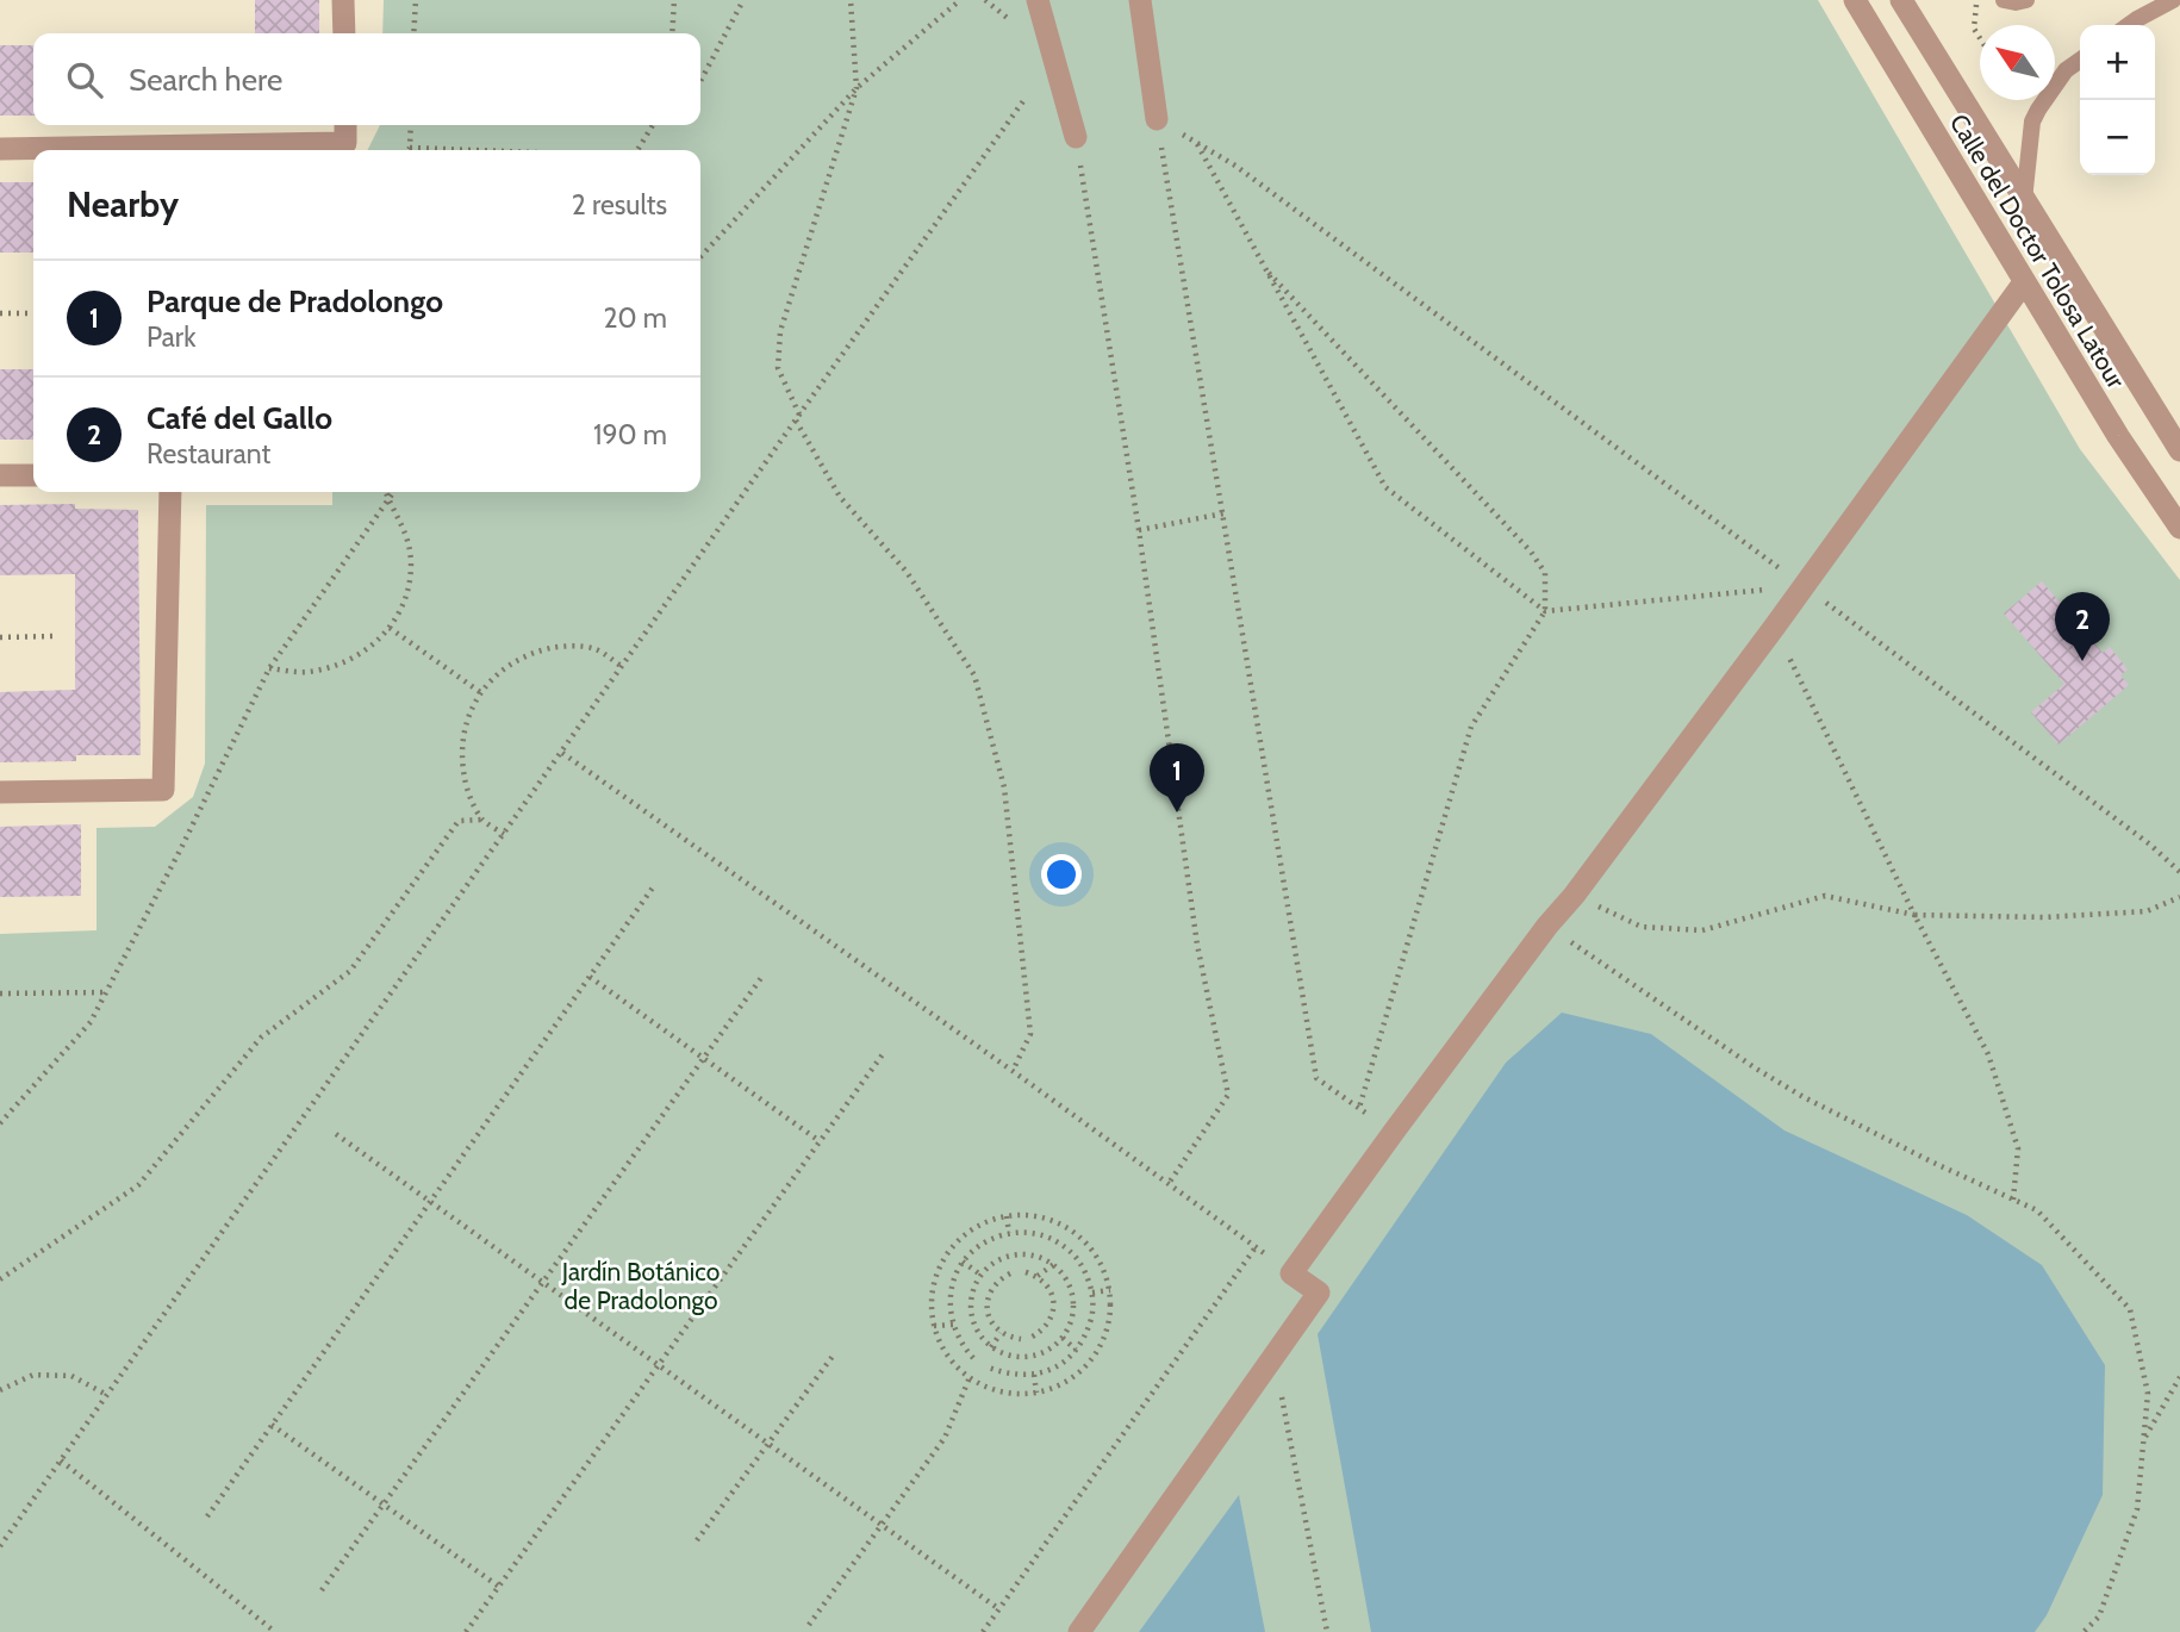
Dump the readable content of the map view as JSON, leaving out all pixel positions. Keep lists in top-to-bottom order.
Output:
{
  "streets": {
    "street": ["Calle del Doctor Tolosa Latour"]
  },
  "parks": ["Jardín Botánico de Pradolongo"],
  "north": "top left",
  "page": {
    "map_buttons": ["+", "−"],
    "search": "Search here",
    "heading": ["Nearby", "2 results"],
    "list": [
      {
        "mark": "1",
        "name": "Parque de Pradolongo",
        "note": "Park",
        "value": "20 m"
      },
      {
        "mark": "2",
        "name": "Café del Gallo",
        "note": "Restaurant",
        "value": "190 m"
      }
    ],
    "pins": ["2", "1"]
  }
}
